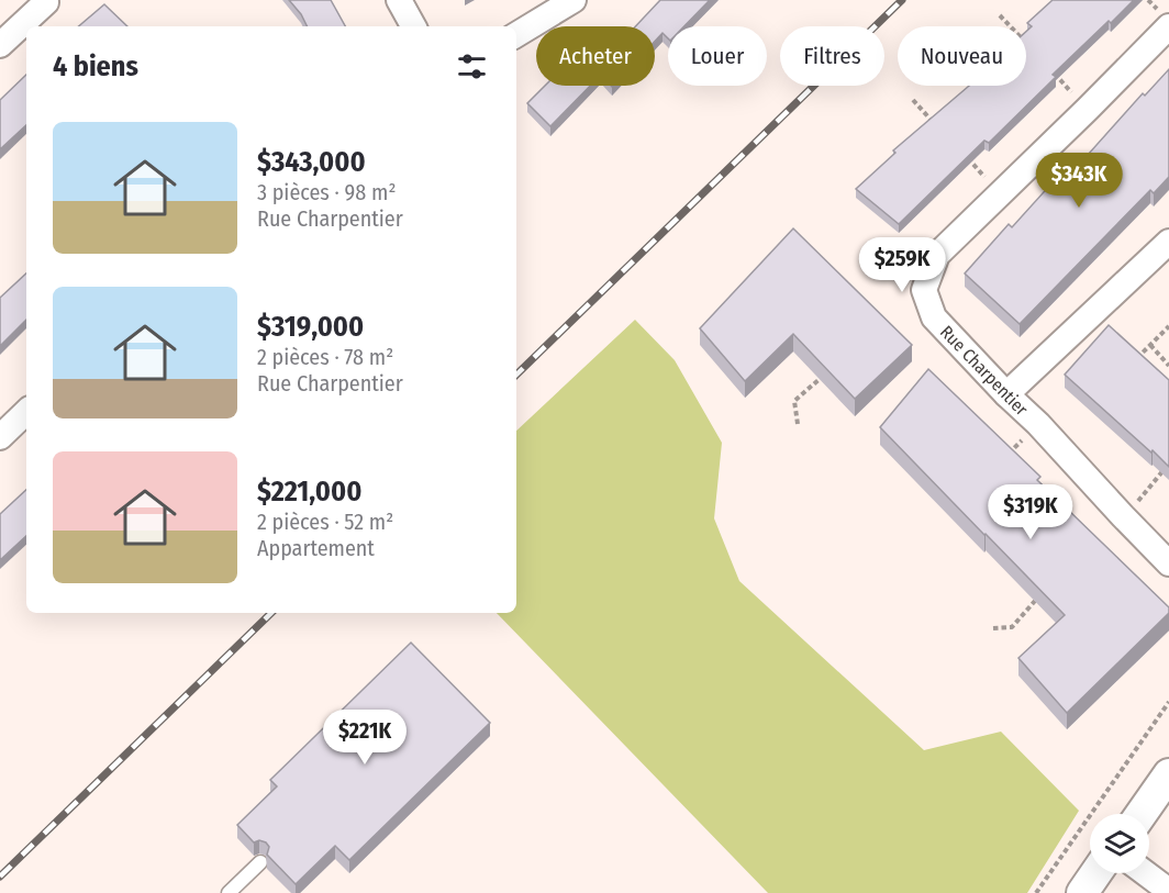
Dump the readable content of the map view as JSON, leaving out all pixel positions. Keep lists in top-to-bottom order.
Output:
{
  "streets": {
    "street": ["Rue Charpentier"]
  },
  "page": {
    "chip": [
      "Acheter",
      "Louer",
      "Filtres",
      "Nouveau"
    ],
    "heading": "4 biens",
    "list": [
      {
        "name": "$343,000",
        "note": "3 pièces · 98 m² · Rue Charpentier"
      },
      {
        "name": "$319,000",
        "note": "2 pièces · 78 m² · Rue Charpentier"
      },
      {
        "name": "$221,000",
        "note": "2 pièces · 52 m² · Appartement"
      }
    ],
    "price": [
      "$343K",
      "$259K",
      "$319K",
      "$221K"
    ]
  }
}
